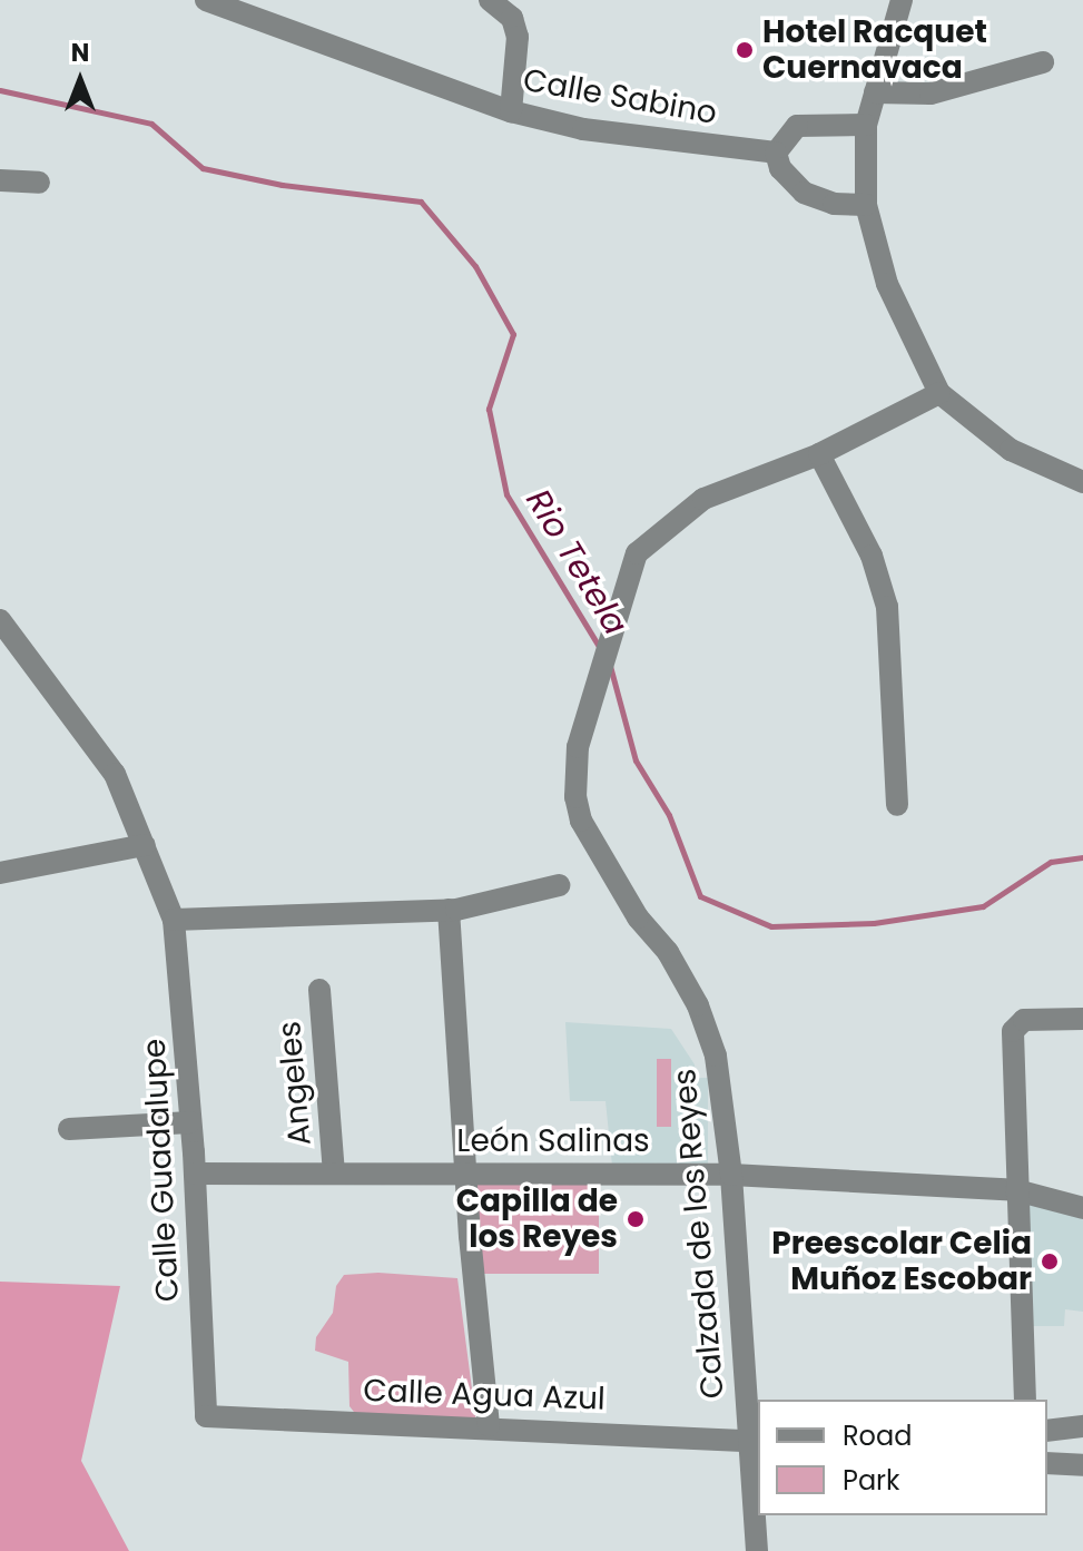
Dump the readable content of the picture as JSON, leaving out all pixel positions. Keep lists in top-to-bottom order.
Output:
{
  "streets": {
    "street": [
      "Calle Sabino",
      "Angeles",
      "León Salinas",
      "Calle Guadalupe",
      "Calzada de los Reyes",
      "Calle Agua Azul"
    ]
  },
  "crossings": [
    ["Angeles", "León Salinas"],
    ["León Salinas", "Calle Guadalupe"],
    ["León Salinas", "Calzada de los Reyes"],
    ["Calle Guadalupe", "Calle Agua Azul"],
    ["Calzada de los Reyes", "Calle Agua Azul"]
  ],
  "water": ["Rio Tetela"],
  "places": ["Hotel Racquet Cuernavaca", "Capilla de los Reyes", "Preescolar Celia Muñoz Escobar"],
  "legend": ["Road", "Park"],
  "north": "top"
}
